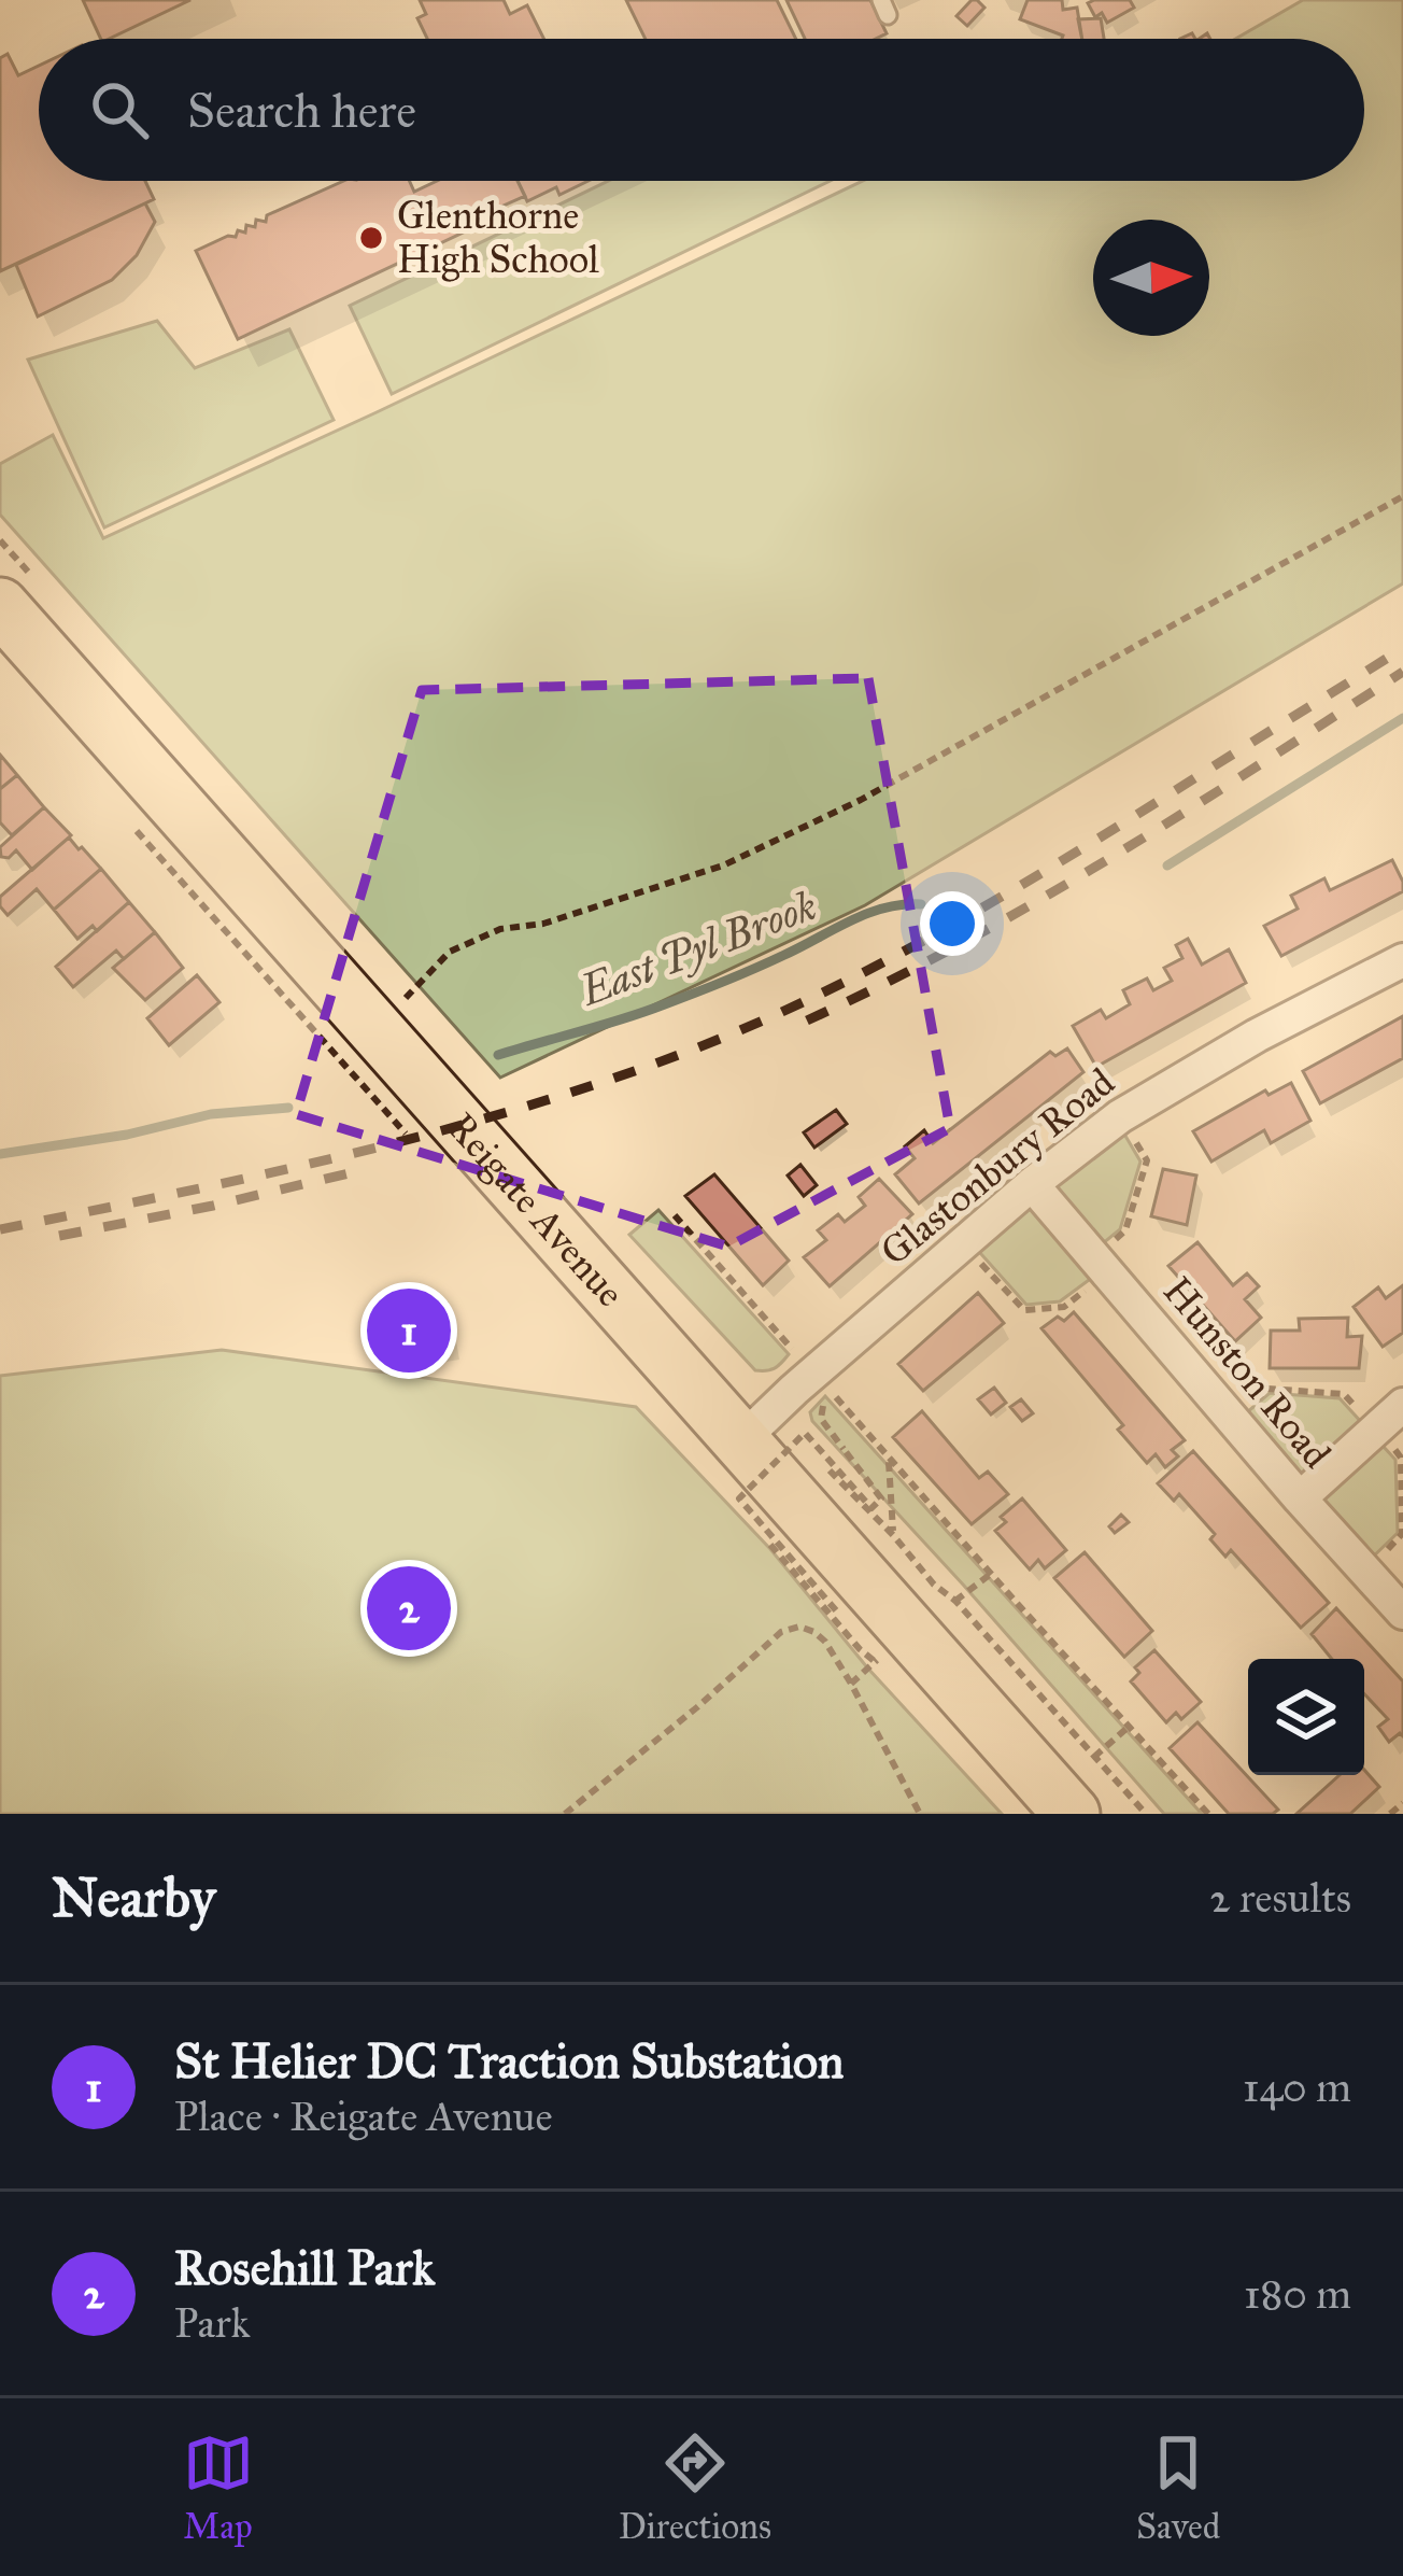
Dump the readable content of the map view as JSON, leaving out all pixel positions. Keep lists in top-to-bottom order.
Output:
{
  "streets": {
    "highway": ["Reigate Avenue"],
    "street": ["Glastonbury Road", "Hunston Road"]
  },
  "crossings": [
    ["Glastonbury Road", "Reigate Avenue"],
    ["Glastonbury Road", "Hunston Road"]
  ],
  "water": ["East Pyl Brook"],
  "places": ["Glenthorne High School"],
  "north": "right",
  "page": {
    "search": "Search here",
    "pins": ["1", "2"],
    "heading": ["Nearby", "2 results"],
    "list": [
      {
        "mark": "1",
        "name": "St Helier DC Traction Substation",
        "note": "Place · Reigate Avenue",
        "value": "140 m"
      },
      {
        "mark": "2",
        "name": "Rosehill Park",
        "note": "Park",
        "value": "180 m"
      }
    ],
    "nav": ["Map", "Directions", "Saved"]
  }
}
